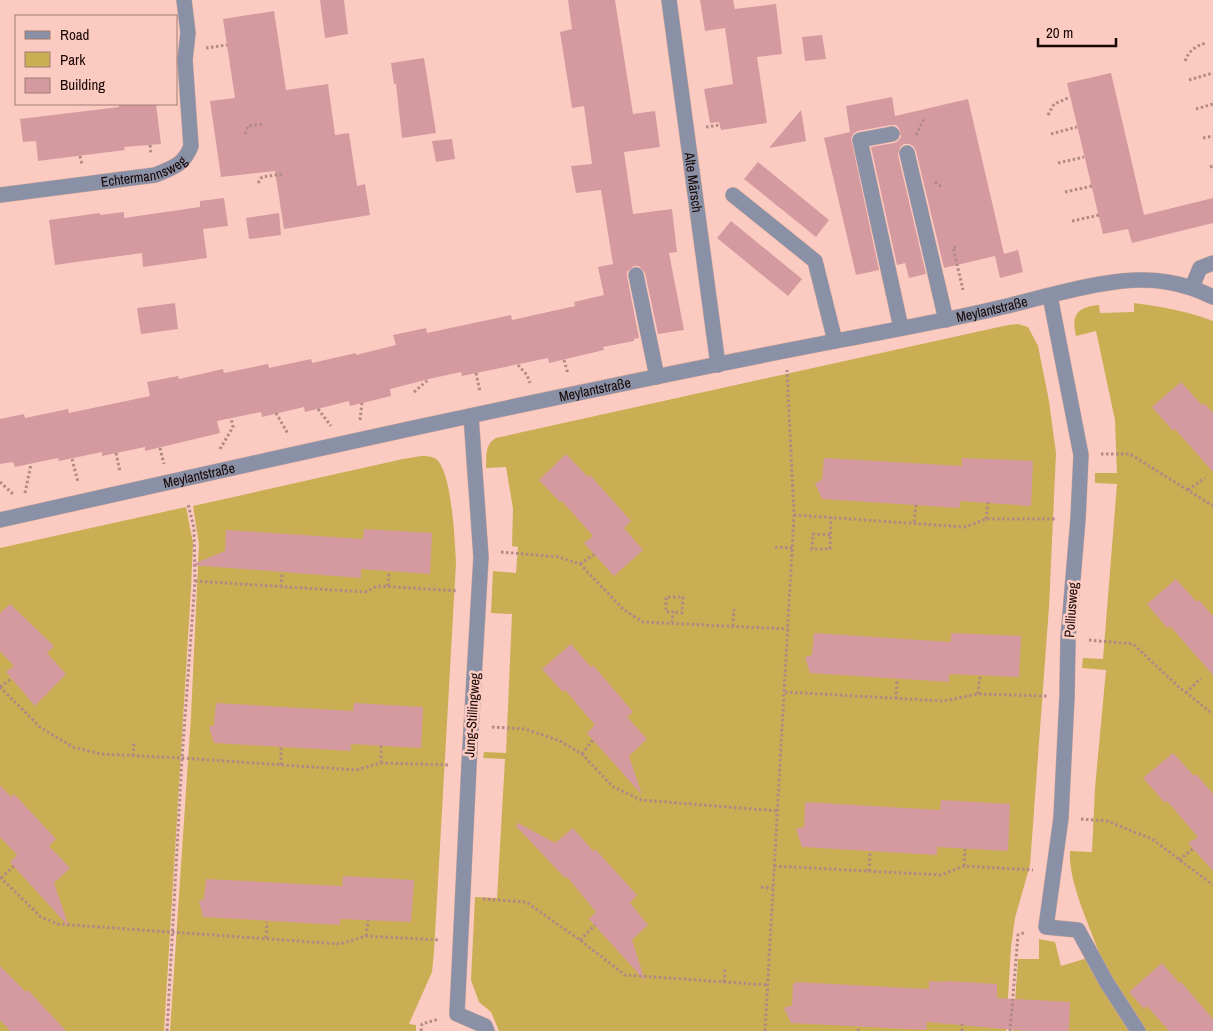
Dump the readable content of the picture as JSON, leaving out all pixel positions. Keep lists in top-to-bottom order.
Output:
{
  "streets": {
    "street": [
      "Echtermannsweg",
      "Alte Märsch",
      "Meylantstraße",
      "Polliusweg",
      "Jung-Stillingweg"
    ]
  },
  "crossings": [
    ["Alte Märsch", "Meylantstraße"],
    ["Meylantstraße", "Polliusweg"],
    ["Meylantstraße", "Jung-Stillingweg"]
  ],
  "legend": ["Road", "Park", "Building"],
  "scale_bar": "20 m"
}
